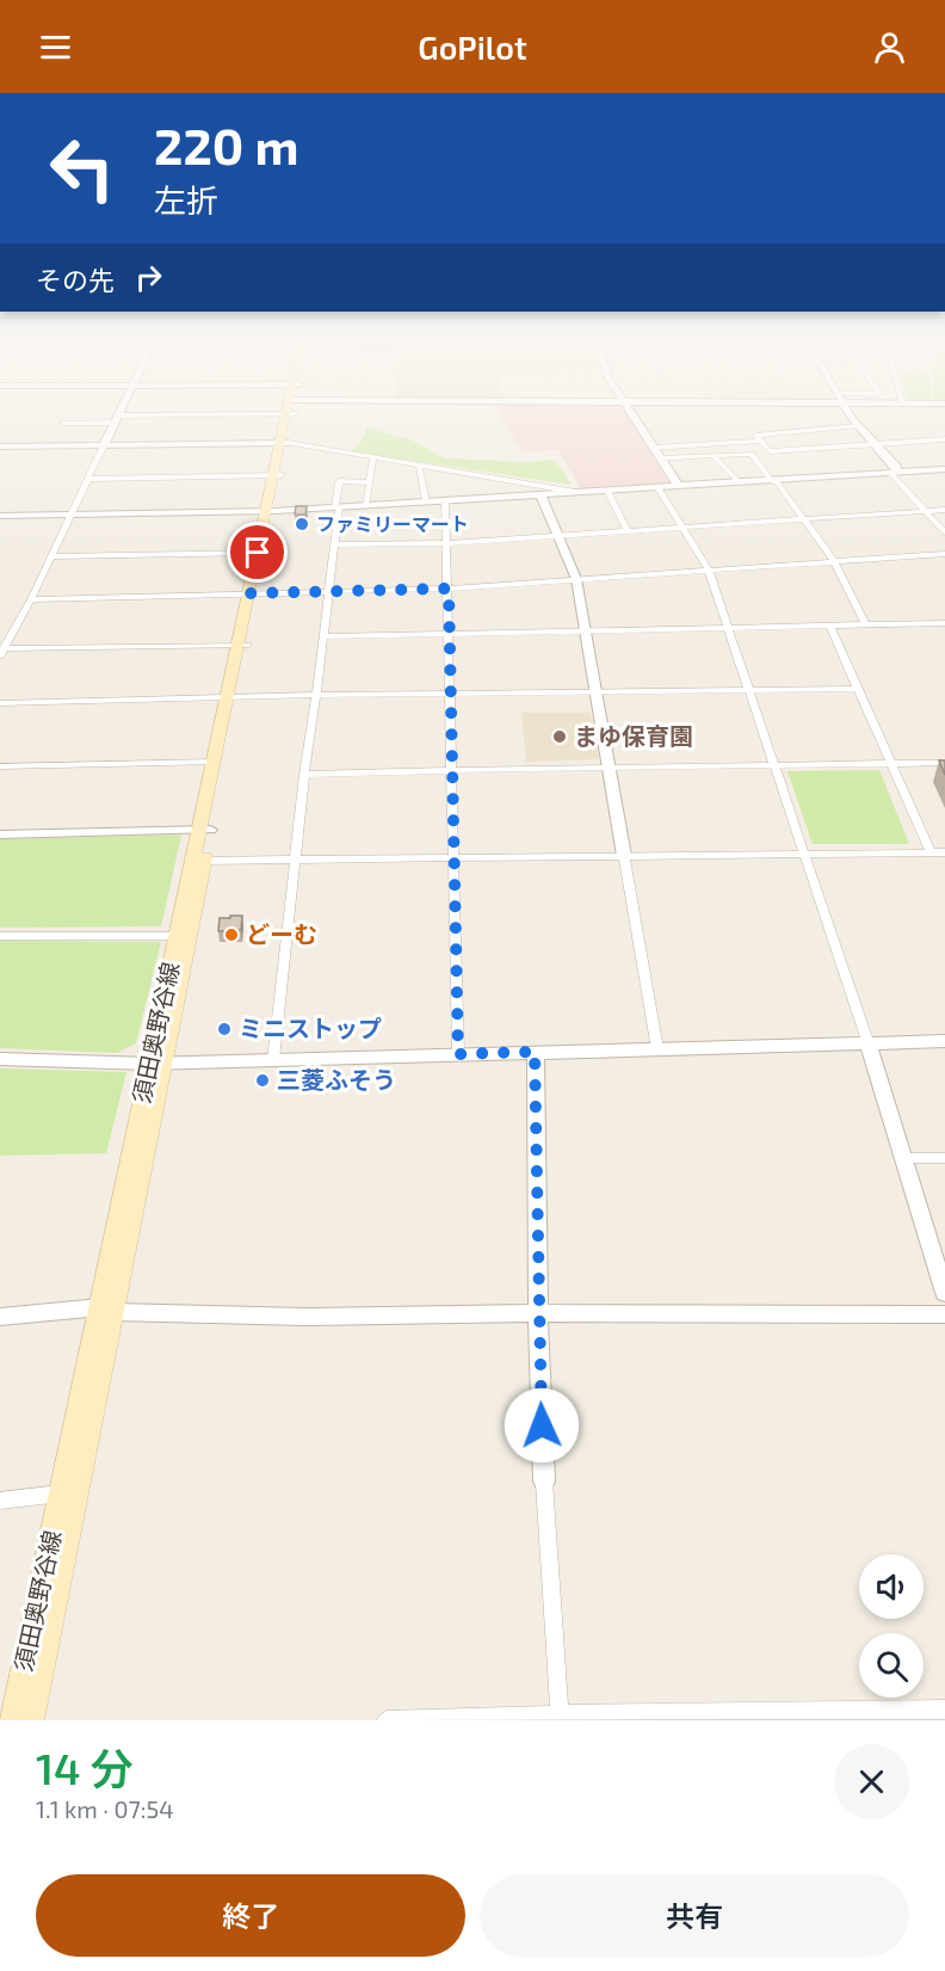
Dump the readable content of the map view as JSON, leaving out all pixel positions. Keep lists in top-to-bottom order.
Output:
{
  "streets": {
    "main road": ["須田奥野谷線"]
  },
  "places": [
    "ファミリーマート",
    "まゆ保育園",
    "どーむ",
    "ミニストップ",
    "三菱ふそう"
  ],
  "page": {
    "header": "GoPilot",
    "turn": ["220 m", "左折"],
    "then": "その先",
    "heading": ["14 分", "1.1 km · 07:54"],
    "buttons": ["終了", "共有"]
  }
}
